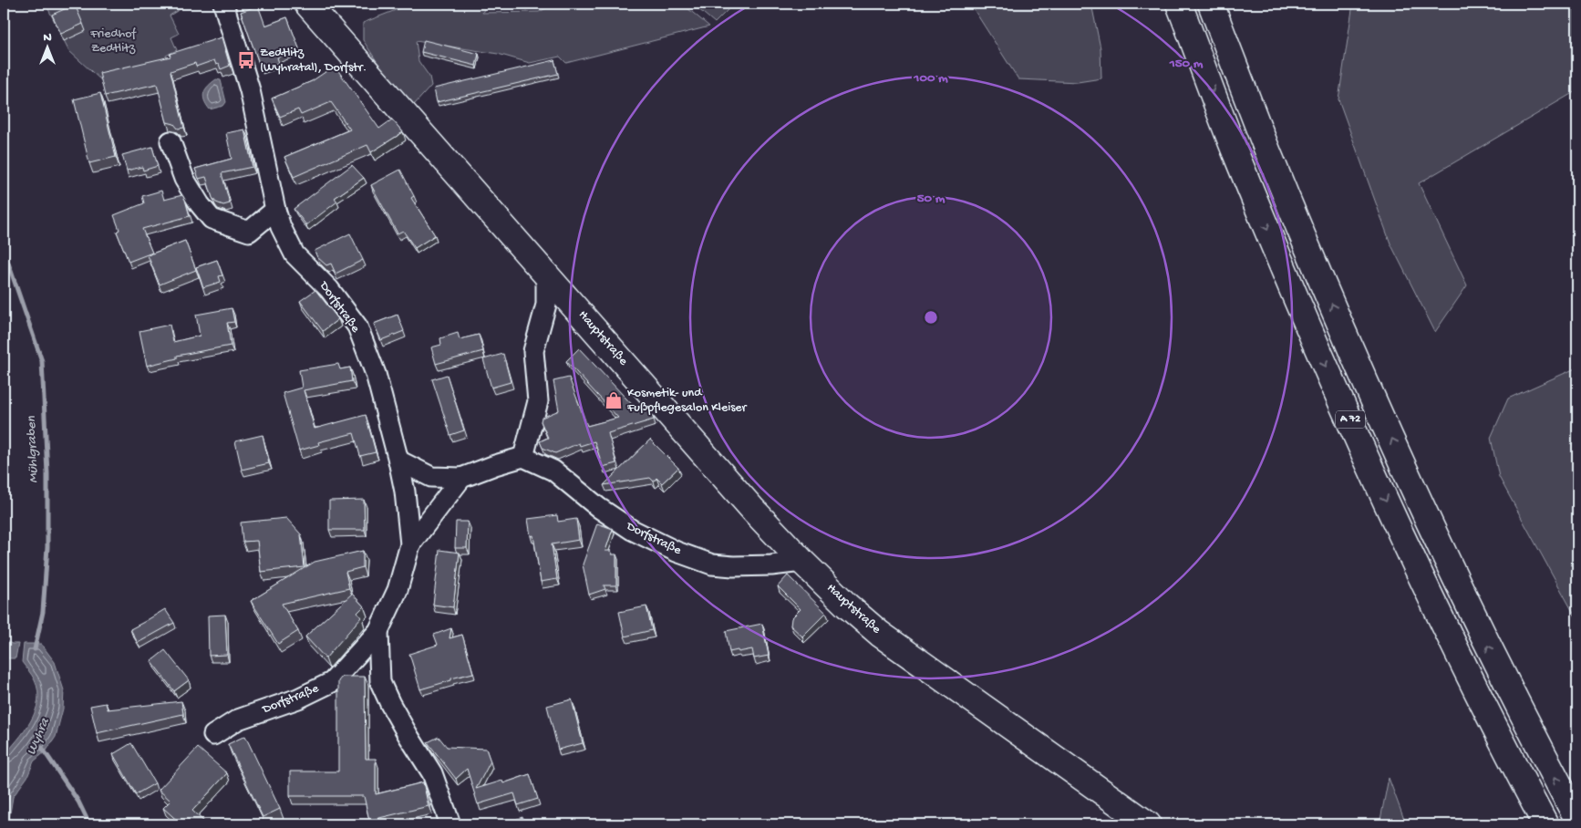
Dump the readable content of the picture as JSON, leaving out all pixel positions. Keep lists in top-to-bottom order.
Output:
{
  "streets": {
    "main road": ["Hauptstraße", "A 72"],
    "street": ["Dorfstraße"]
  },
  "crossings": [
    ["Dorfstraße", "Hauptstraße"]
  ],
  "water": ["Mühlgraben", "Wyhra"],
  "parks": ["Friedhof Zedtlitz"],
  "places": {
    "bus stop": ["Zedtlitz (Wyhratal), Dorfstr."],
    "shop": ["Kosmetik- und Fußpflegesalon Kleiser"]
  },
  "north": "top",
  "rings": ["150 m", "100 m", "50 m"]
}
